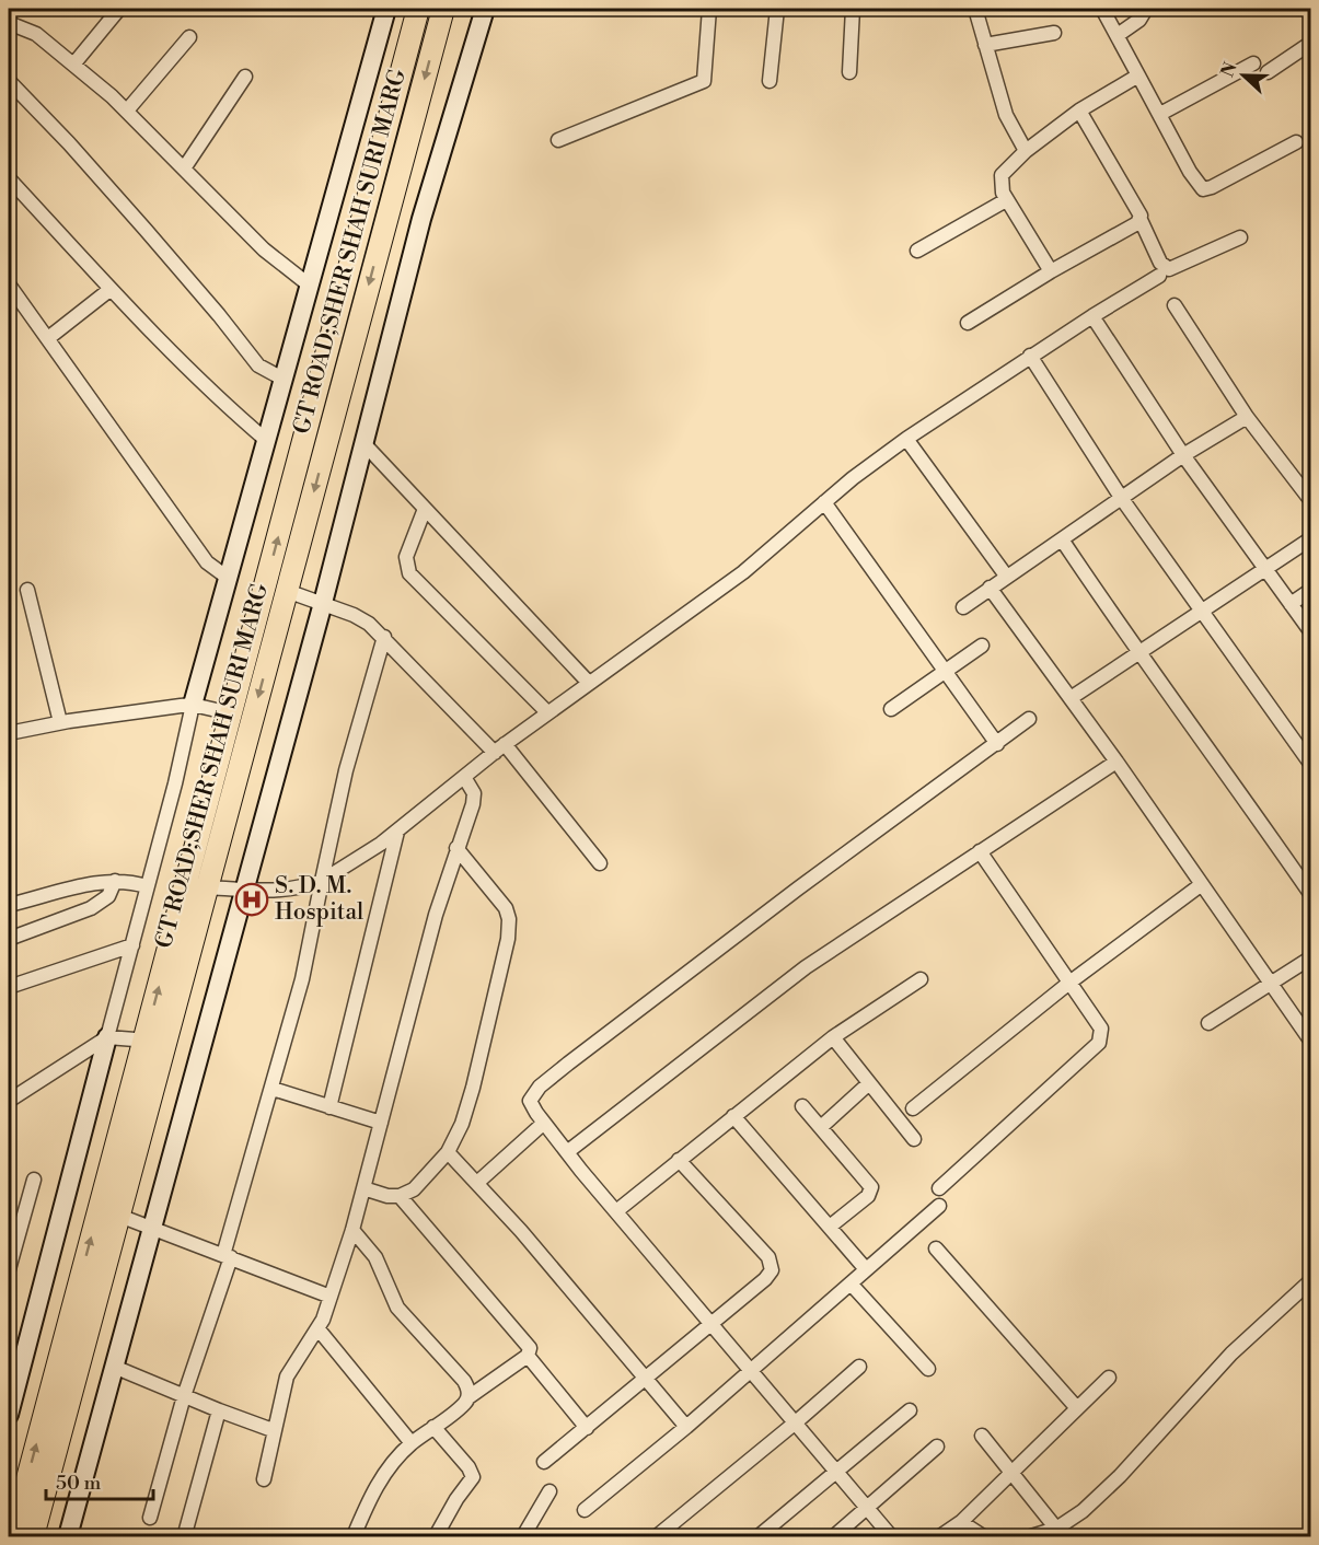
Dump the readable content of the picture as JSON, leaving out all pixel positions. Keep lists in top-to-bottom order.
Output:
{
  "streets": {
    "main road": ["GT ROAD;SHER SHAH SURI MARG"]
  },
  "places": {
    "hospital": ["S. D. M. Hospital"]
  },
  "scale_bar": "50 m",
  "north": "left"
}
